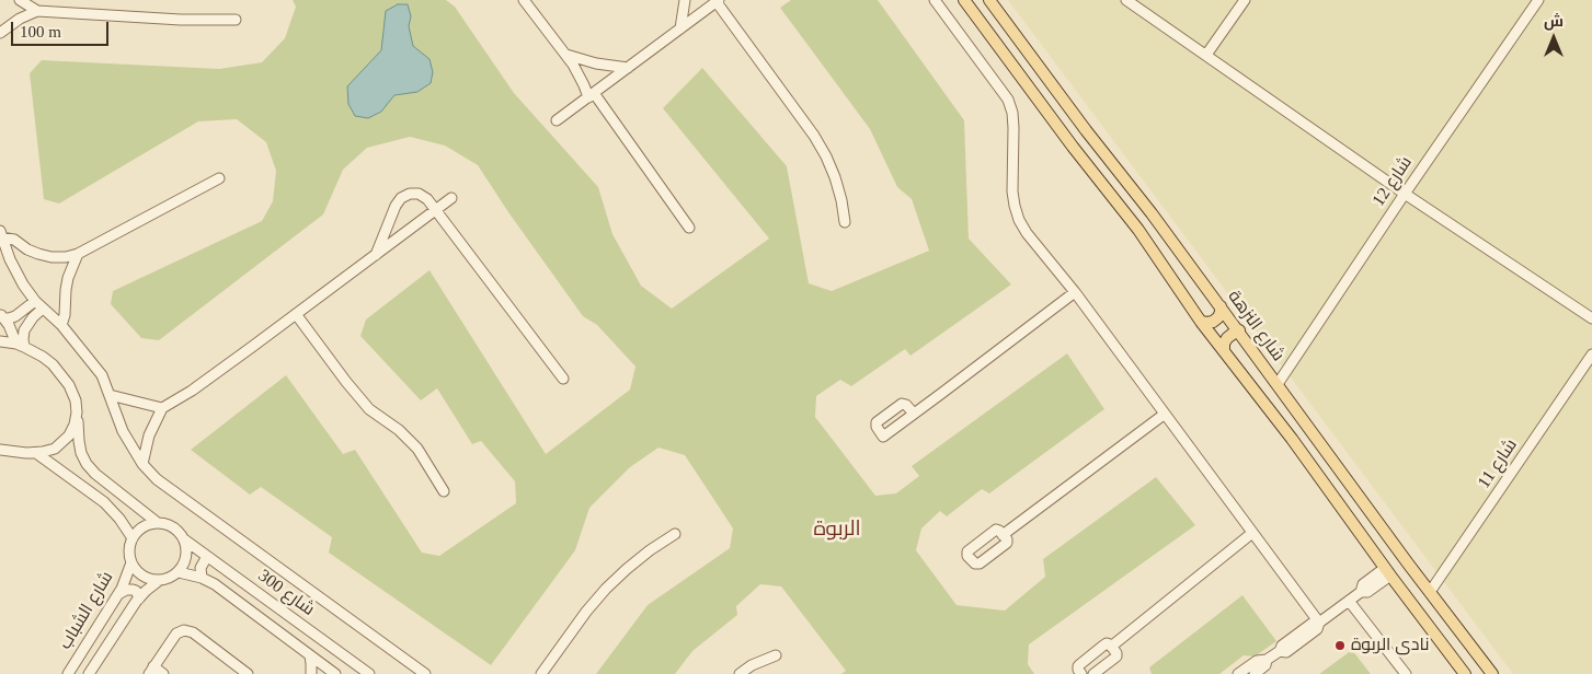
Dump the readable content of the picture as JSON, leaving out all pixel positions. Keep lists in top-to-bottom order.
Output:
{
  "streets": {
    "main road": ["شارع النزهة"],
    "street": [
      "شارع 12",
      "شارع 11",
      "شارع 300",
      "شارع الشباب"
    ]
  },
  "crossings": [
    ["شارع 12", "شارع النزهة"],
    ["شارع النزهة", "شارع 11"],
    ["شارع 300", "شارع الشباب"]
  ],
  "districts": ["الربوة"],
  "places": ["نادى الربوة"],
  "scale_bar": "100 m",
  "north": "top"
}
